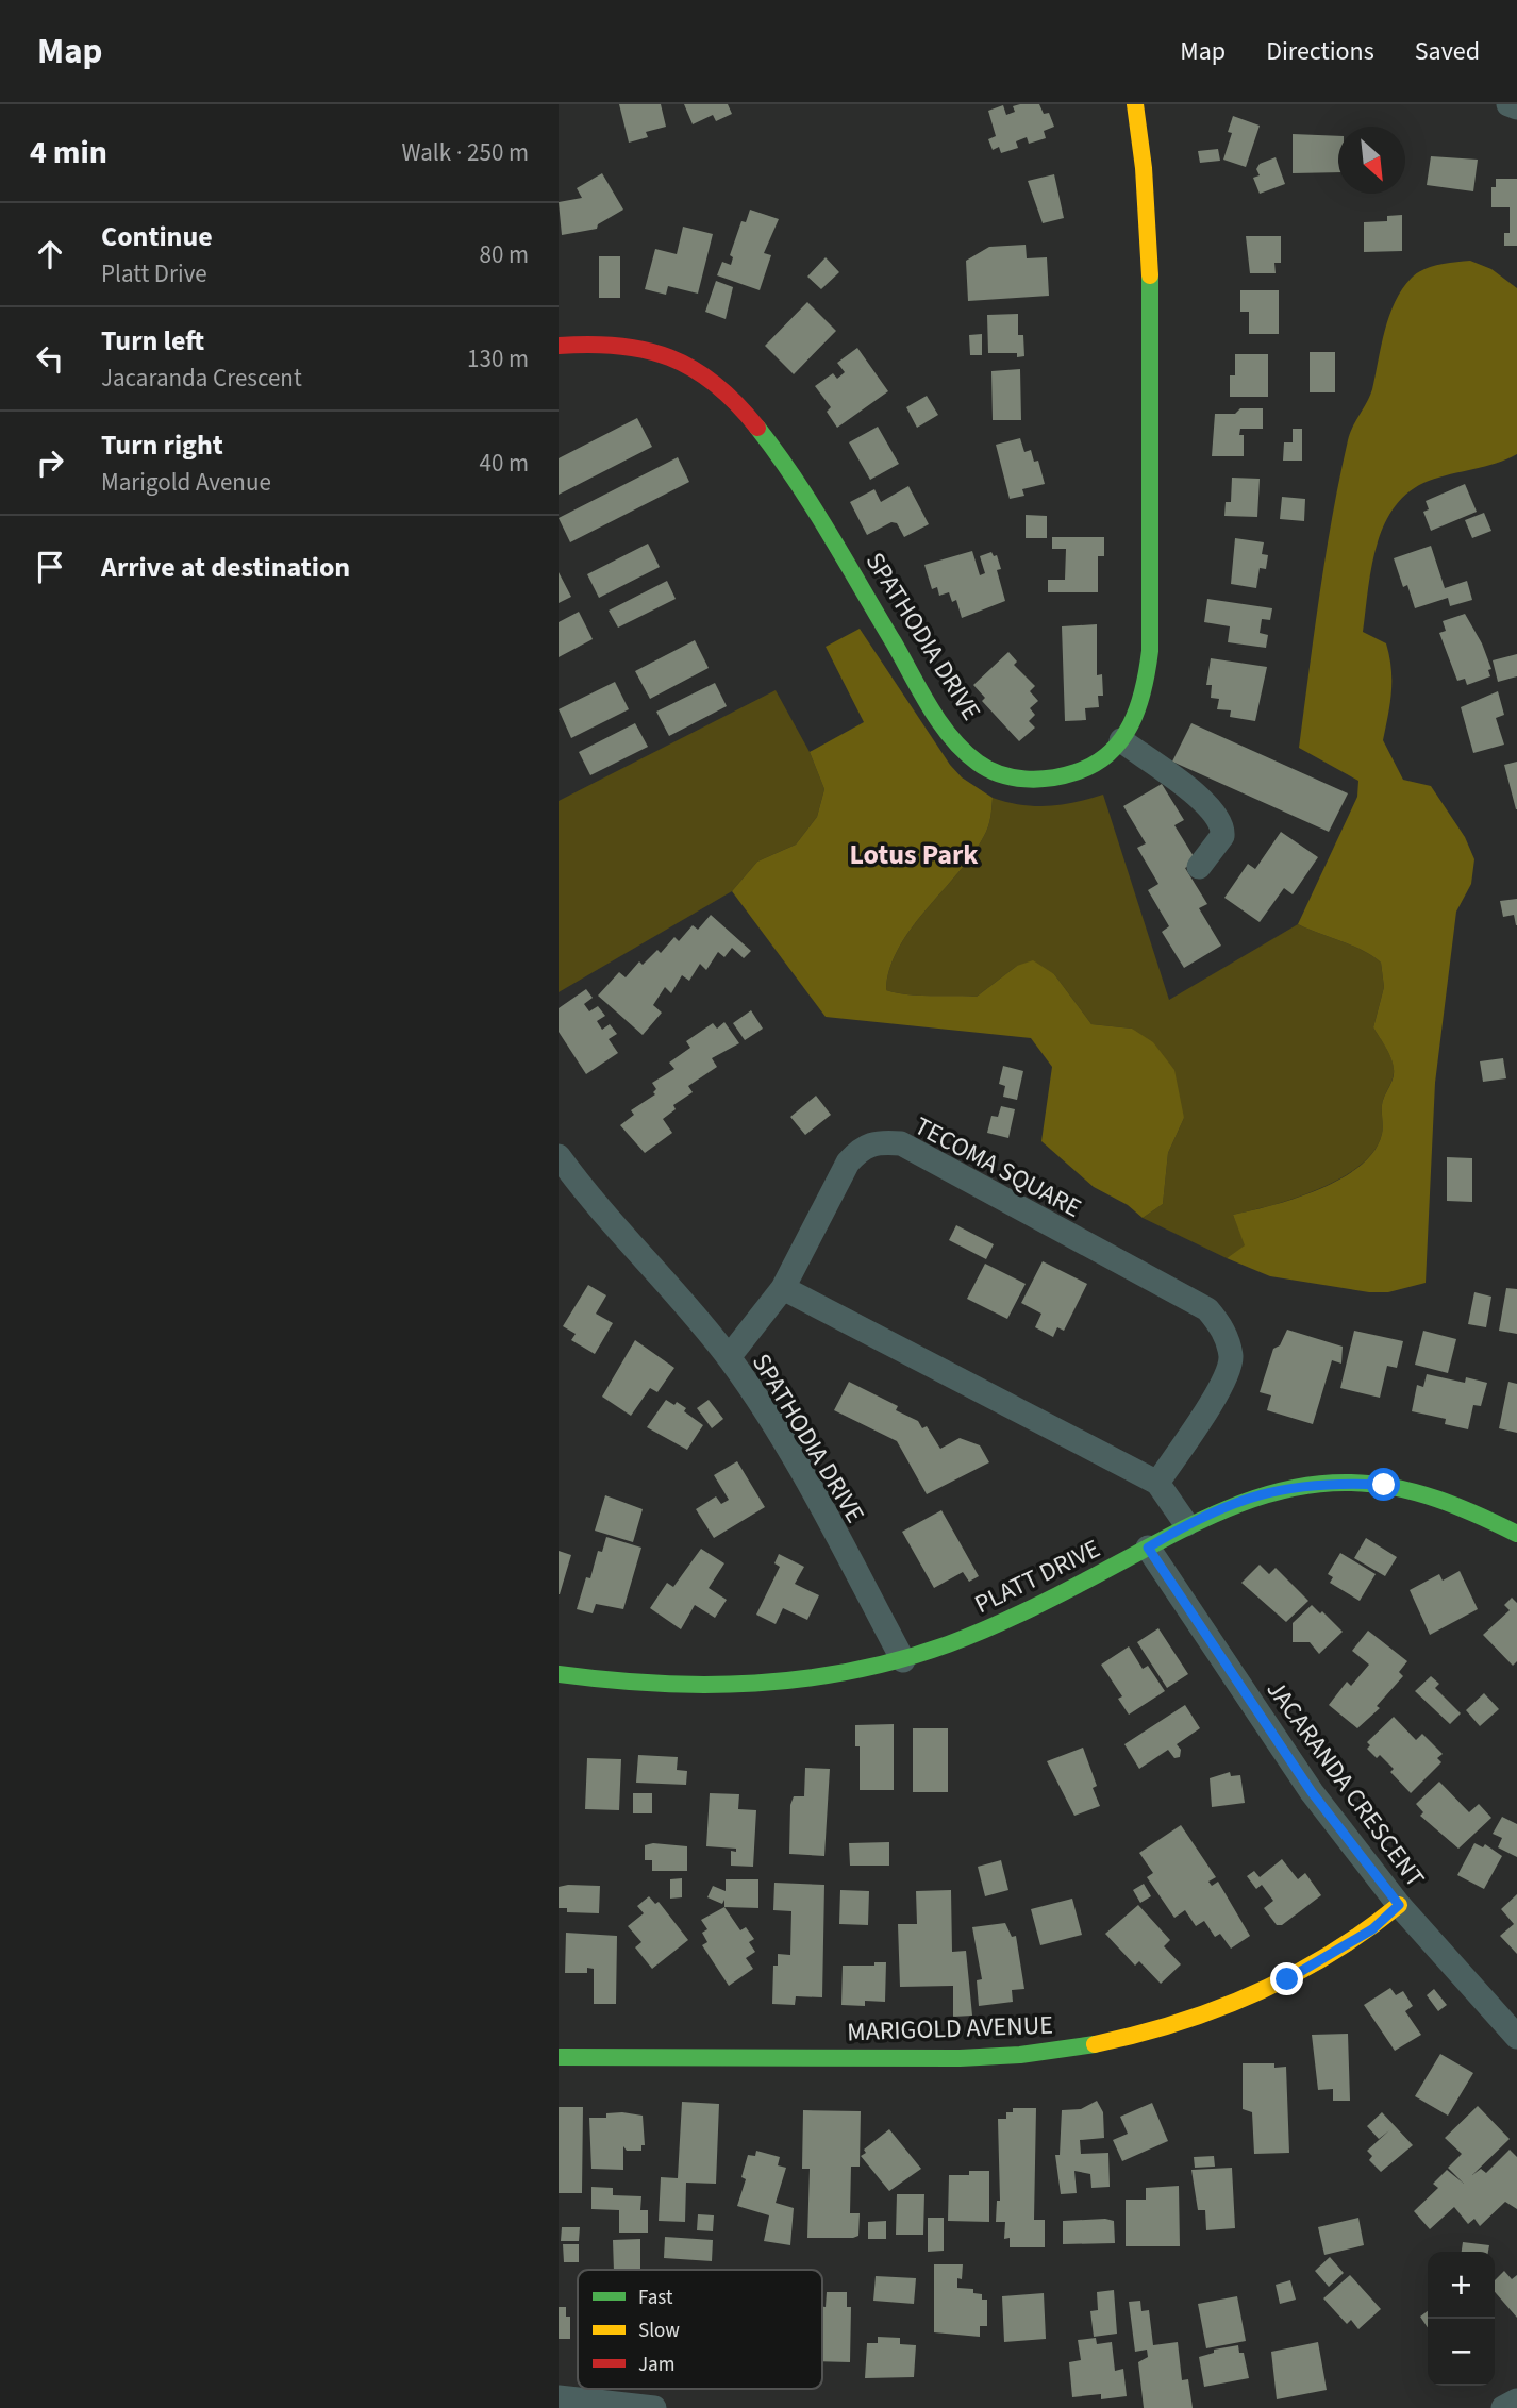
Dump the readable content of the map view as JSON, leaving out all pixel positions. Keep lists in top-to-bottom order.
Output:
{
  "streets": {
    "street": [
      "SPATHODIA DRIVE",
      "TECOMA SQUARE",
      "PLATT DRIVE",
      "JACARANDA CRESCENT",
      "MARIGOLD AVENUE"
    ]
  },
  "crossings": [
    ["SPATHODIA DRIVE", "TECOMA SQUARE"],
    ["SPATHODIA DRIVE", "PLATT DRIVE"],
    ["PLATT DRIVE", "JACARANDA CRESCENT"],
    ["JACARANDA CRESCENT", "MARIGOLD AVENUE"]
  ],
  "districts": ["Lotus Park"],
  "legend": ["Fast", "Slow", "Jam"],
  "north": "bottom right",
  "page": {
    "header": "Map",
    "nav": ["Map", "Directions", "Saved"],
    "heading": ["4 min", "Walk · 250 m"],
    "list": [
      ["Continue", "Platt Drive", "80 m"],
      ["Turn left", "Jacaranda Crescent", "130 m"],
      ["Turn right", "Marigold Avenue", "40 m"],
      "Arrive at destination"
    ],
    "map_buttons": ["+", "−"]
  }
}
